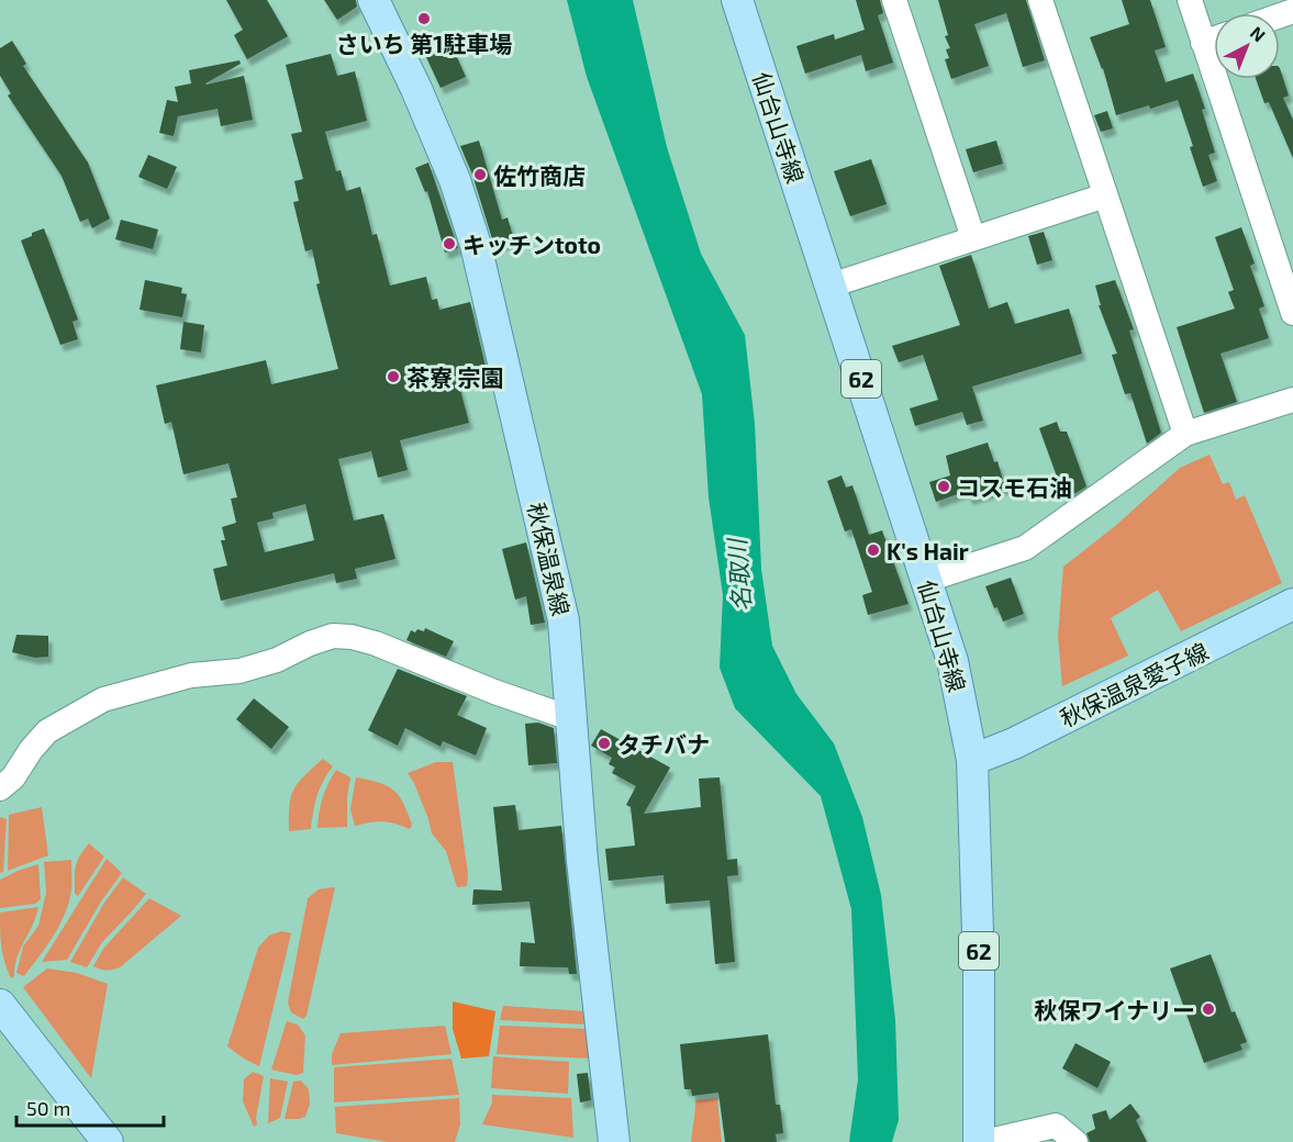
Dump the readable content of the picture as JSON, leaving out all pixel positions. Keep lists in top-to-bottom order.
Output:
{
  "streets": {
    "main road": [
      "仙台山寺線",
      "62",
      "秋保温泉線",
      "秋保温泉愛子線"
    ]
  },
  "crossings": [
    ["仙台山寺線", "秋保温泉愛子線"]
  ],
  "water": ["名取川"],
  "places": [
    "さいち 第1駐車場",
    "佐竹商店",
    "キッチンtoto",
    "茶寮 宗園",
    "コスモ石油",
    "K's Hair",
    "タチバナ",
    "秋保ワイナリー"
  ],
  "scale_bar": "50 m",
  "north": "top right"
}
